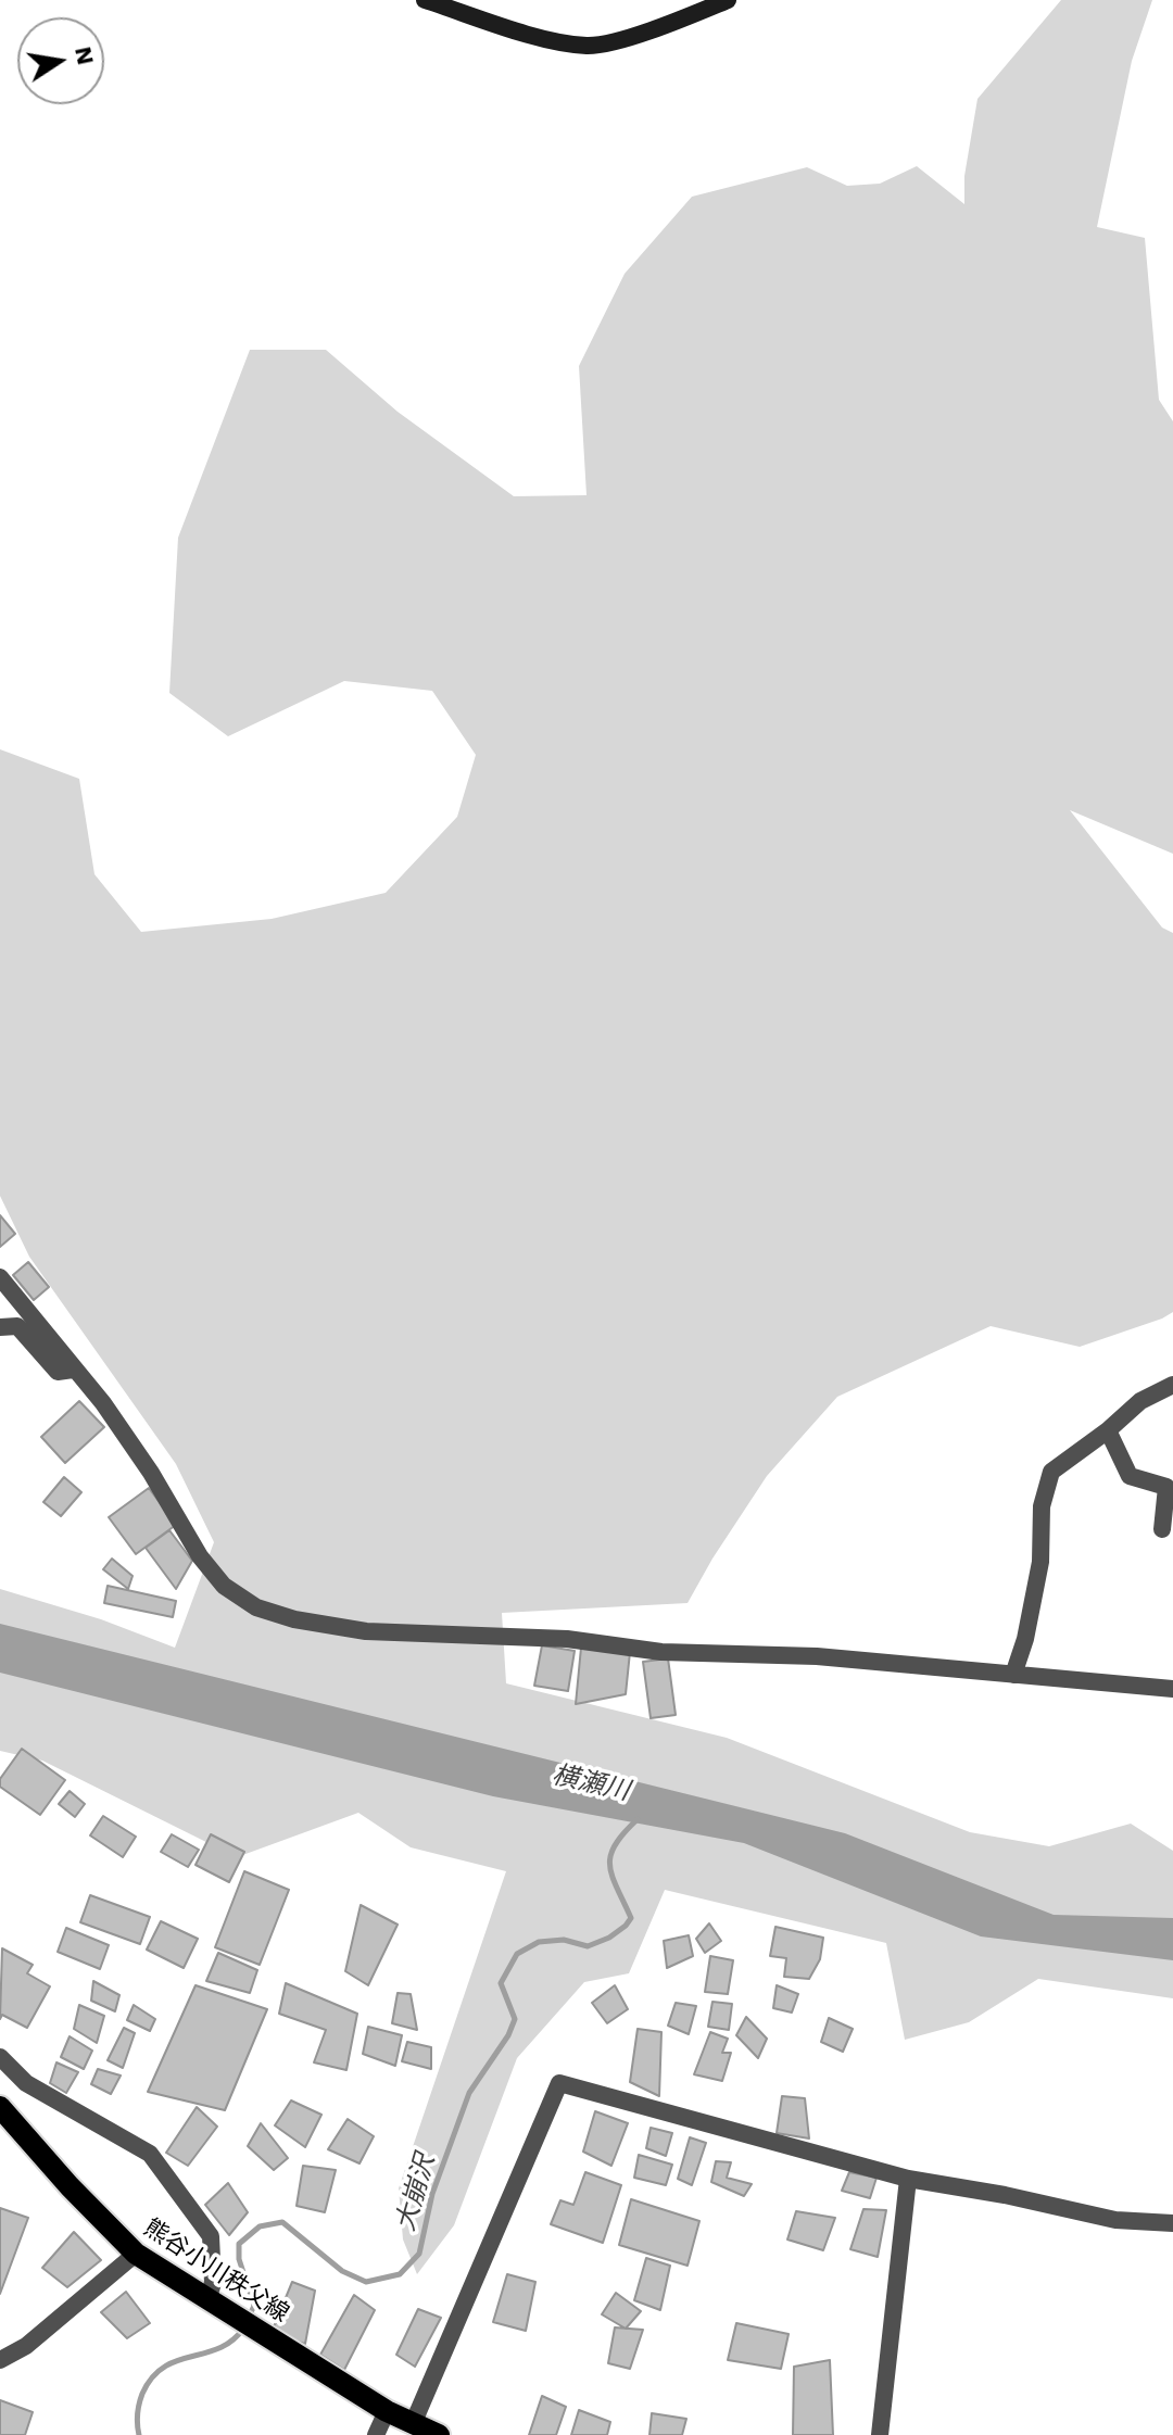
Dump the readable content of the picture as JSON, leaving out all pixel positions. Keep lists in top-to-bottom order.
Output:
{
  "streets": {
    "main road": ["熊谷小川秩父線"]
  },
  "water": ["横瀬川", "大崩沢"],
  "north": "right"
}
